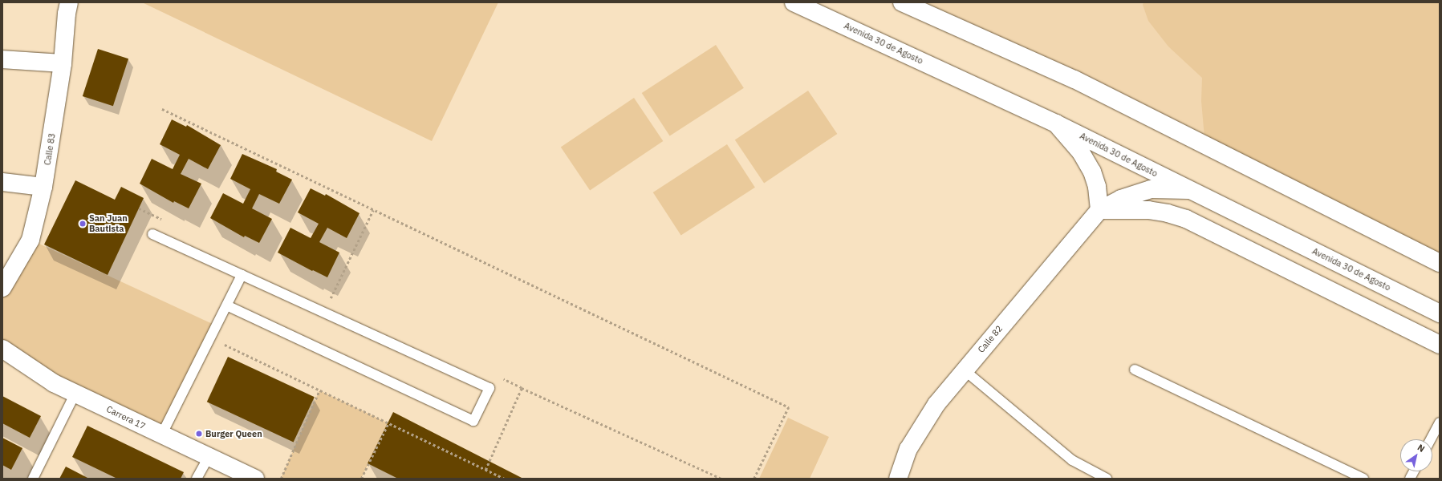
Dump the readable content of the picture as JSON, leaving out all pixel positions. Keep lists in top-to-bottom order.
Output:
{
  "streets": {
    "street": [
      "Avenida 30 de Agosto",
      "Calle 83",
      "Calle 82",
      "Carrera 17"
    ]
  },
  "crossings": [
    ["Avenida 30 de Agosto", "Calle 82"]
  ],
  "places": ["San Juan Bautista", "Burger Queen"],
  "north": "top right"
}
